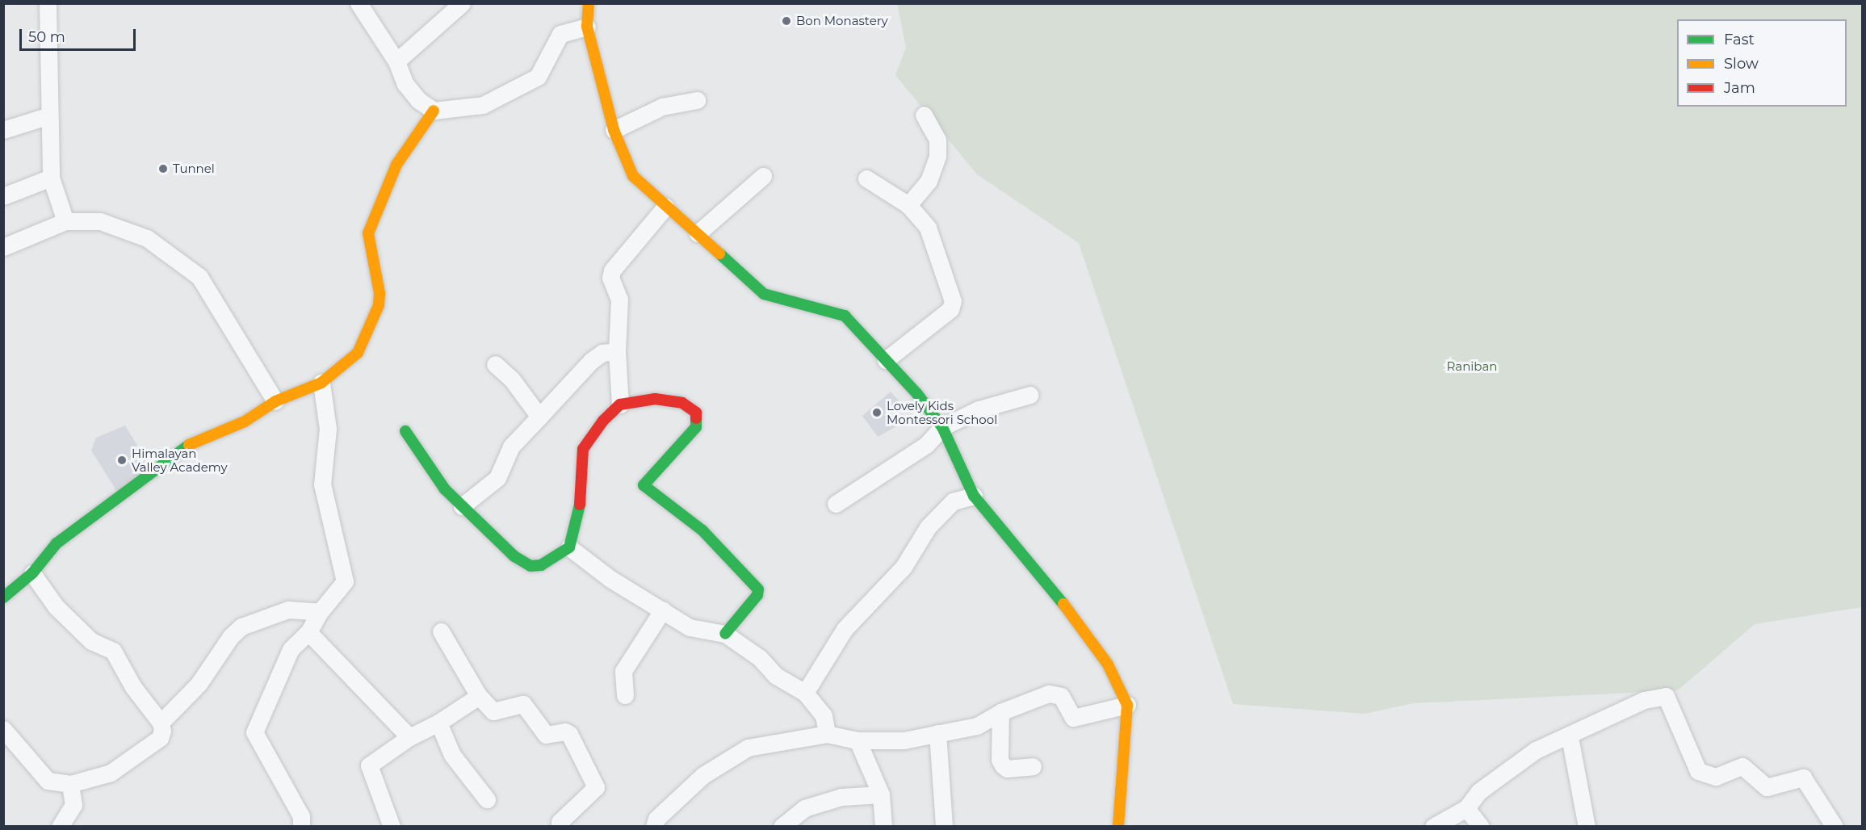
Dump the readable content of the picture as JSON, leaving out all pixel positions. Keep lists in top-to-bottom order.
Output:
{
  "parks": ["Raniban"],
  "places": [
    "Bon Monastery",
    "Tunnel",
    "Lovely Kids Montessori School",
    "Himalayan Valley Academy"
  ],
  "legend": ["Fast", "Slow", "Jam"],
  "scale_bar": "50 m"
}
